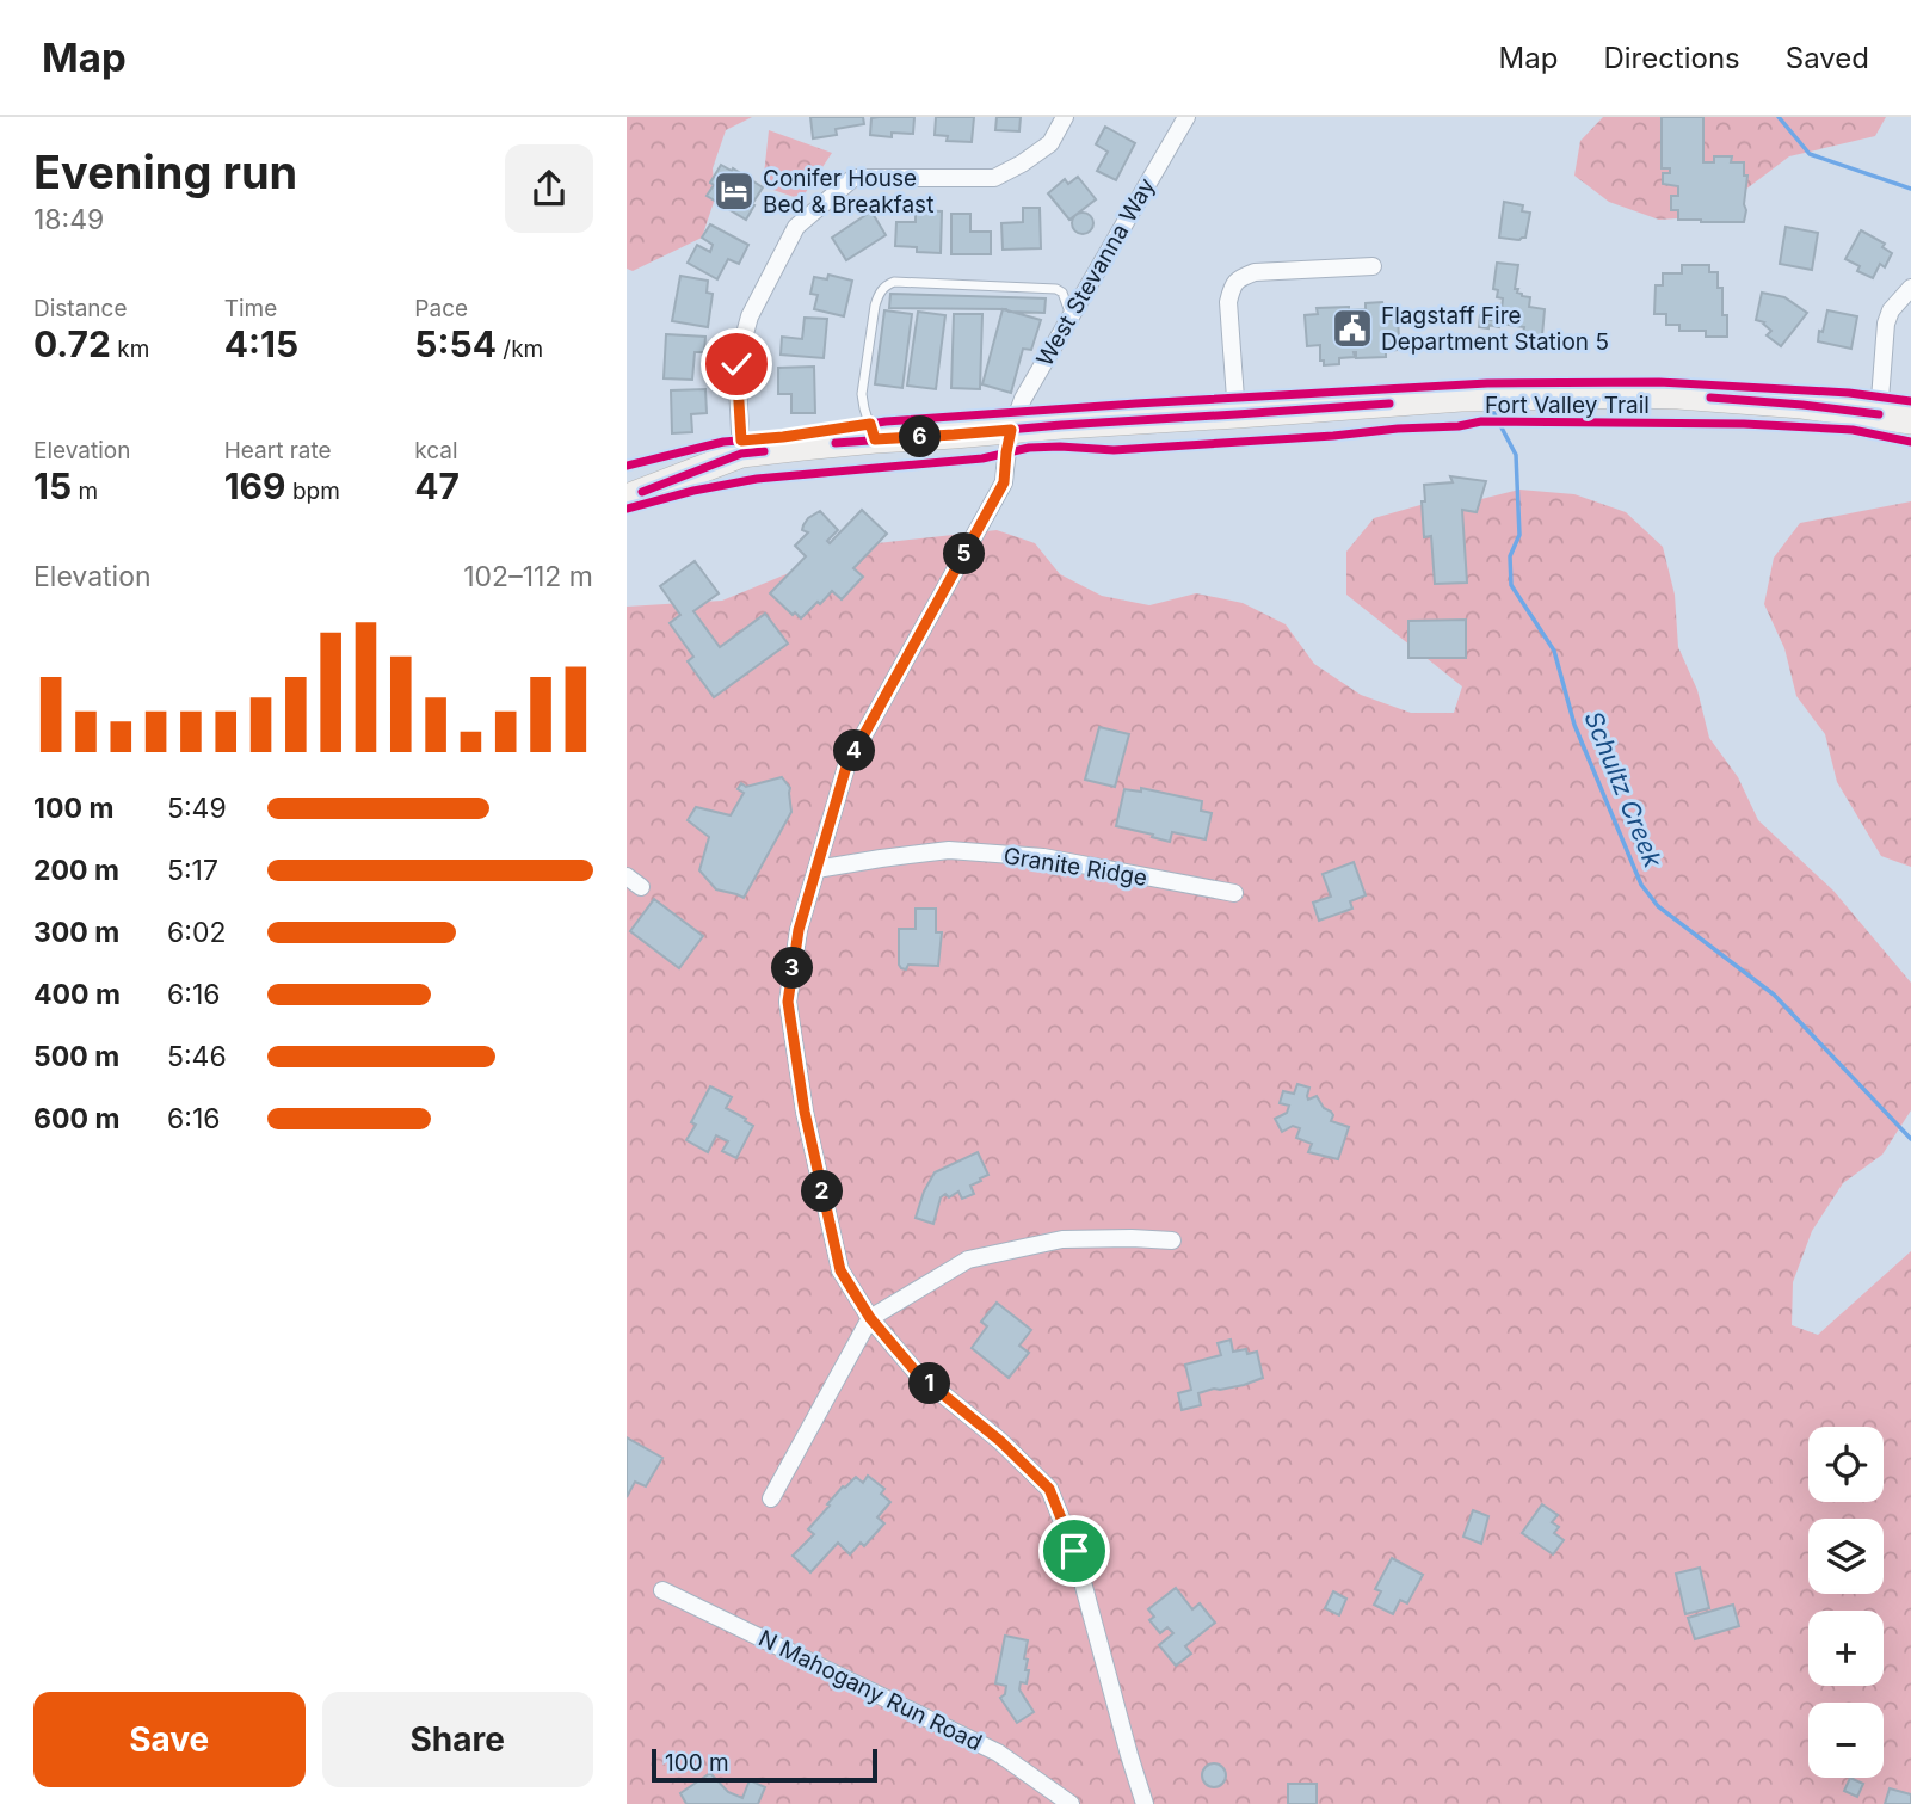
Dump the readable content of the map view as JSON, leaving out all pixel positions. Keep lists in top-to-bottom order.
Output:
{
  "streets": {
    "street": ["West Stevanna Way", "Granite Ridge", "N Mahogany Run Road"],
    "cycle path": ["Fort Valley Trail"]
  },
  "crossings": [
    ["West Stevanna Way", "Granite Ridge"]
  ],
  "water": ["Schultz Creek"],
  "places": {
    "hotel": ["Conifer House Bed & Breakfast"],
    "public building": ["Flagstaff Fire Department Station 5"]
  },
  "scale_bar": "100 m",
  "page": {
    "header": "Map",
    "nav": ["Map", "Directions", "Saved"],
    "heading": ["Evening run", "18:49"],
    "stats": [
      ["Distance", "0.72 km"],
      ["Time", "4:15"],
      ["Pace", "5:54 /km"],
      ["Elevation", "15 m"],
      ["Heart rate", "169 bpm"],
      ["kcal", "47"]
    ],
    "pins": [
      "6",
      "5",
      "4",
      "3",
      "2",
      "1"
    ],
    "chart": ["Elevation", "102–112 m"],
    "list": [
      {
        "name": "100 m",
        "note": "5:49"
      },
      {
        "name": "200 m",
        "note": "5:17"
      },
      {
        "name": "300 m",
        "note": "6:02"
      },
      {
        "name": "400 m",
        "note": "6:16"
      },
      {
        "name": "500 m",
        "note": "5:46"
      },
      {
        "name": "600 m",
        "note": "6:16"
      }
    ],
    "map_buttons": ["+", "−"],
    "buttons": ["Save", "Share"],
    "scale": "100 m"
  }
}
